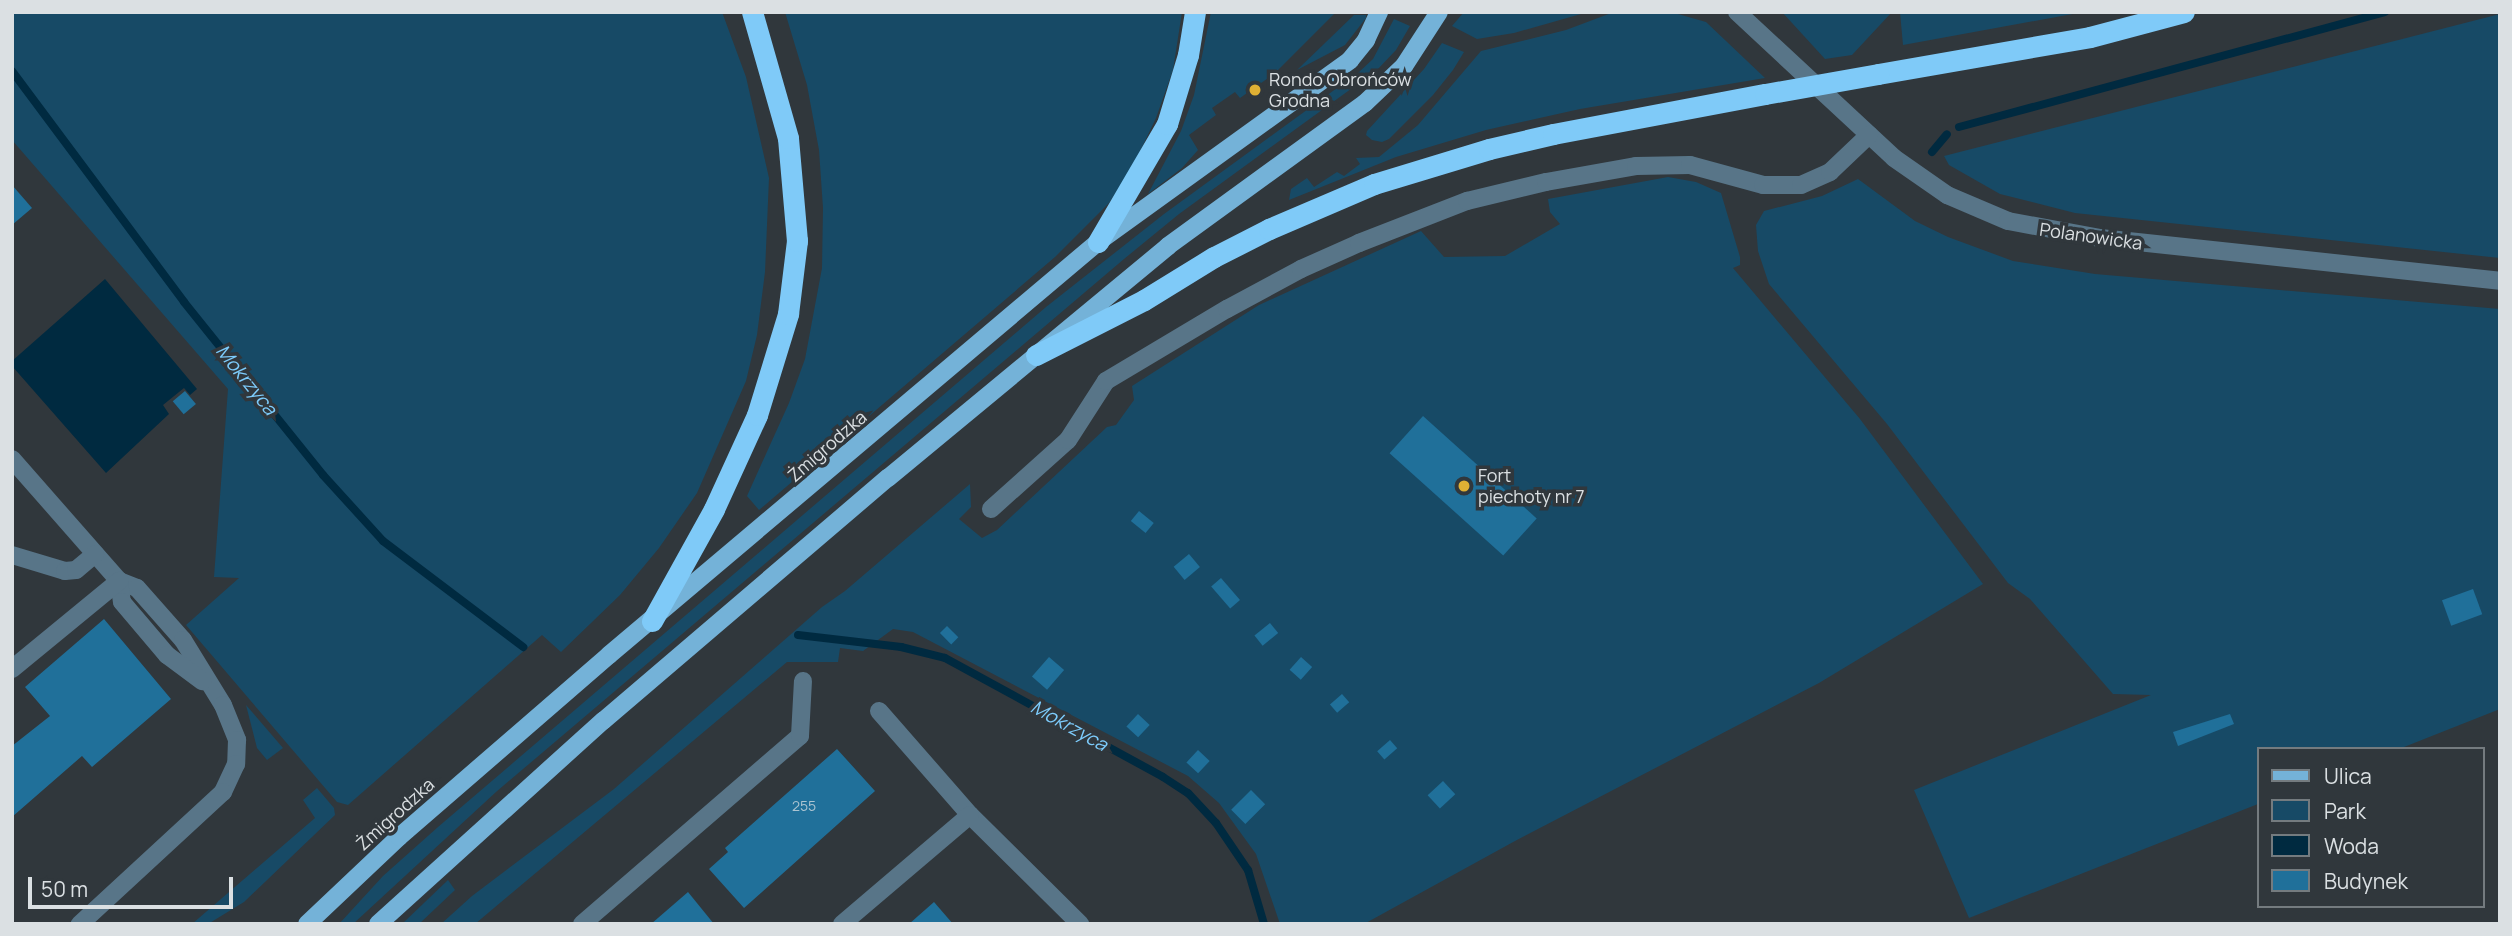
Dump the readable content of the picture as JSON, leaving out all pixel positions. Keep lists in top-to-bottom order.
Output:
{
  "streets": {
    "main road": ["Żmigrodzka"],
    "street": ["Polanowicka"]
  },
  "water": ["Mokrzyca"],
  "places": ["Rondo Obrońców Grodna", "Fort piechoty nr 7"],
  "house_numbers": ["255"],
  "legend": [
    "Ulica",
    "Park",
    "Woda",
    "Budynek"
  ],
  "scale_bar": "50 m"
}
